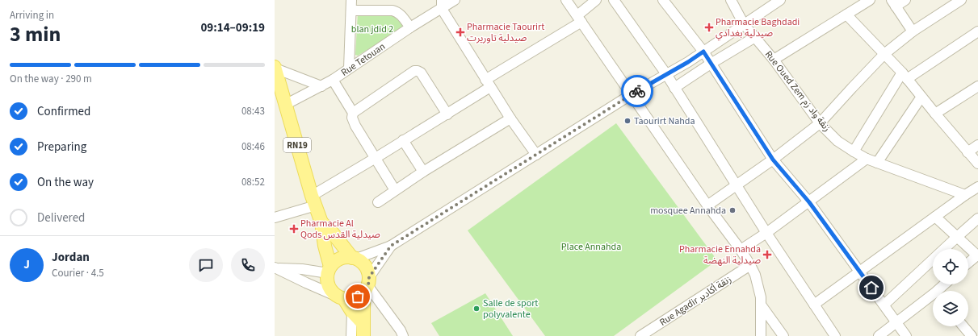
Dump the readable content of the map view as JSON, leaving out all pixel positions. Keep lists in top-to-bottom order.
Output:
{
  "streets": {
    "main road": ["RN19"],
    "street": ["Rue Tetouan", "Rue Oued Zem زنقة واد زم", "Rue Agadir زنقة أكادير"]
  },
  "crossings": [
    ["Rue Tetouan", "RN19"]
  ],
  "parks": ["blan jdid 2", "Place Annahda"],
  "places": {
    "health": [
      "Pharmacie Baghdadi صيدلية بغدادي",
      "Pharmacie Taourirt صيدلية تاوريرت",
      "Pharmacie Al Qods صيدلية القدس",
      "Pharmacie Ennahda صيدلية النهضة"
    ],
    "other": ["Taourirt Nahda", "mosquee Annahda", "Salle de sport polyvalente"]
  },
  "page": {
    "heading": ["3 min", "Arriving in", "09:14–09:19"],
    "panel": ["Jordan", "Courier · 4.5"],
    "bar": "On the way · 290 m",
    "list": [
      ["Confirmed", "08:43"],
      ["Preparing", "08:46"],
      ["On the way", "08:52"],
      "Delivered"
    ],
    "round": "J"
  }
}
